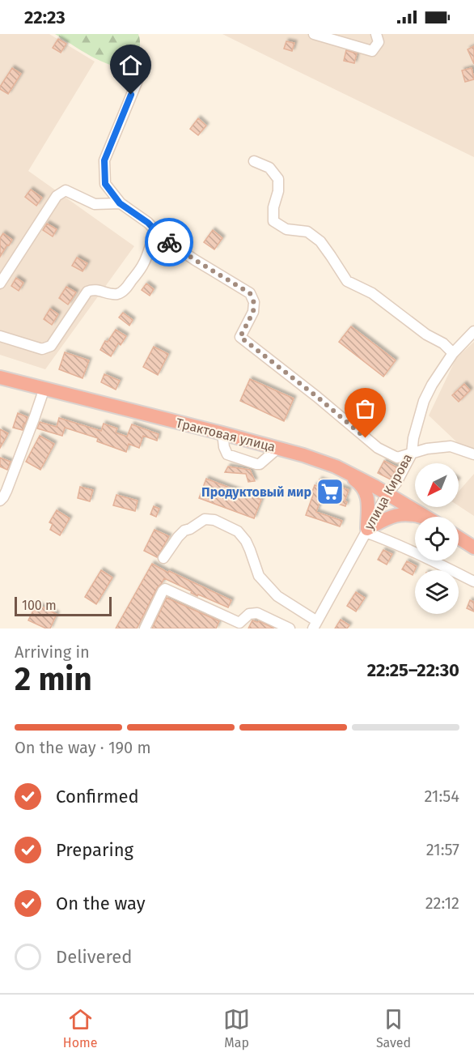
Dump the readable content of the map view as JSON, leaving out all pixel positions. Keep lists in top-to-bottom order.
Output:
{
  "streets": {
    "highway": ["Трактовая улица"],
    "street": ["улица Кирова"]
  },
  "crossings": [
    ["Трактовая улица", "улица Кирова"]
  ],
  "places": {
    "supermarket": ["Продуктовый мир"]
  },
  "scale_bar": "100 m",
  "north": "bottom left",
  "page": {
    "status": "22:23",
    "scale": "100 m",
    "heading": ["2 min", "Arriving in", "22:25–22:30"],
    "bar": "On the way · 190 m",
    "list": [
      ["Confirmed", "21:54"],
      ["Preparing", "21:57"],
      ["On the way", "22:12"],
      "Delivered"
    ],
    "tabs": ["Home", "Map", "Saved"]
  }
}
